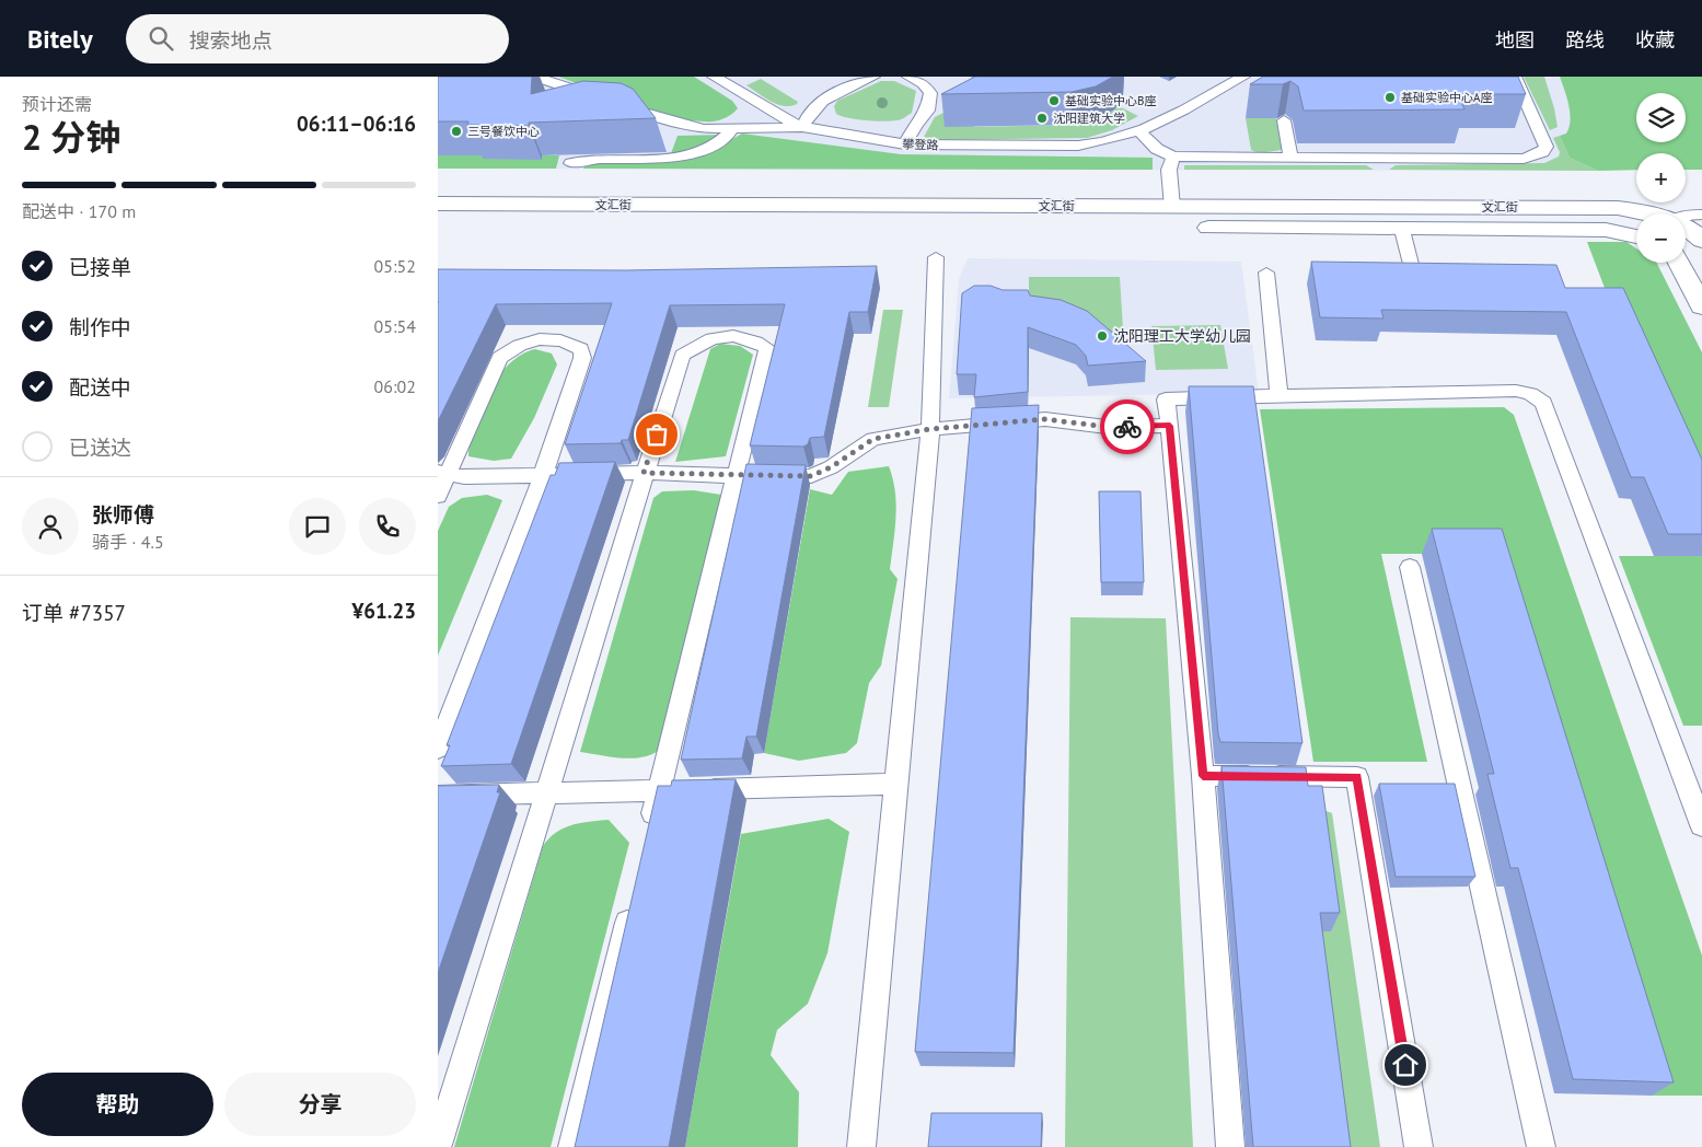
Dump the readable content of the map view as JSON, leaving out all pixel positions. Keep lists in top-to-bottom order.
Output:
{
  "streets": {
    "street": ["文汇街"],
    "lane": ["攀登路"]
  },
  "places": [
    "基础实验中心A座",
    "基础实验中心B座",
    "沈阳建筑大学",
    "三号餐饮中心",
    "沈阳理工大学幼儿园"
  ],
  "page": {
    "header": "Bitely",
    "search": "搜索地点",
    "nav": ["地图", "路线", "收藏"],
    "heading": ["2 分钟", "预计还需", "06:11–06:16"],
    "panel": [
      "张师傅",
      "骑手 · 4.5",
      "订单 #7357",
      "¥61.23"
    ],
    "map_buttons": ["+", "−"],
    "bar": "配送中 · 170 m",
    "list": [
      ["已接单", "05:52"],
      ["制作中", "05:54"],
      ["配送中", "06:02"],
      "已送达"
    ],
    "buttons": ["帮助", "分享"]
  }
}
